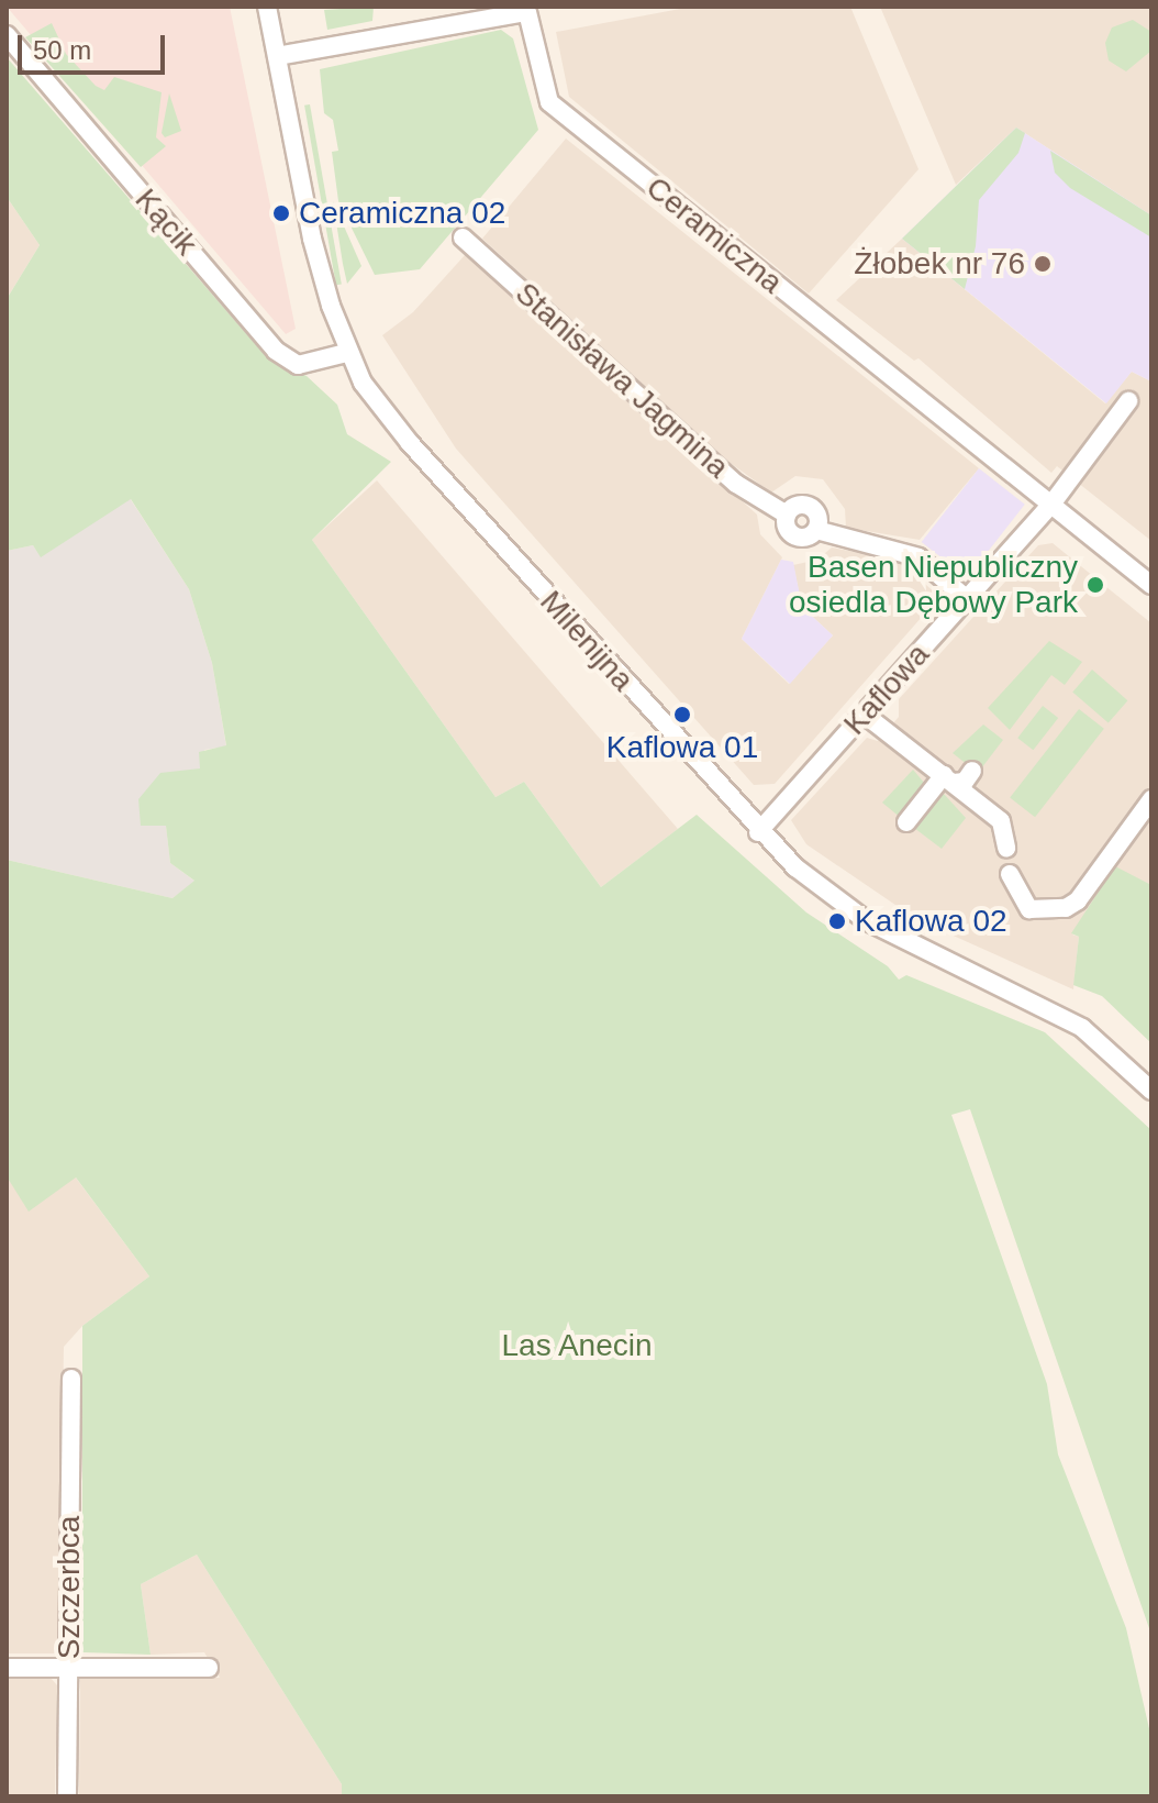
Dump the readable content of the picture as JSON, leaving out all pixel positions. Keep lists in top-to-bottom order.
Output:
{
  "streets": {
    "street": [
      "Kącik",
      "Ceramiczna",
      "Stanisława Jagmina",
      "Milenijna",
      "Kaflowa",
      "Szczerbca"
    ]
  },
  "crossings": [
    ["Kącik", "Milenijna"],
    ["Ceramiczna", "Milenijna"],
    ["Ceramiczna", "Kaflowa"],
    ["Stanisława Jagmina", "Kaflowa"],
    ["Milenijna", "Kaflowa"]
  ],
  "parks": ["Las Anecin"],
  "places": [
    "Ceramiczna 02",
    "Żłobek nr 76",
    "Basen Niepubliczny osiedla Dębowy Park",
    "Kaflowa 01",
    "Kaflowa 02"
  ],
  "scale_bar": "50 m"
}
